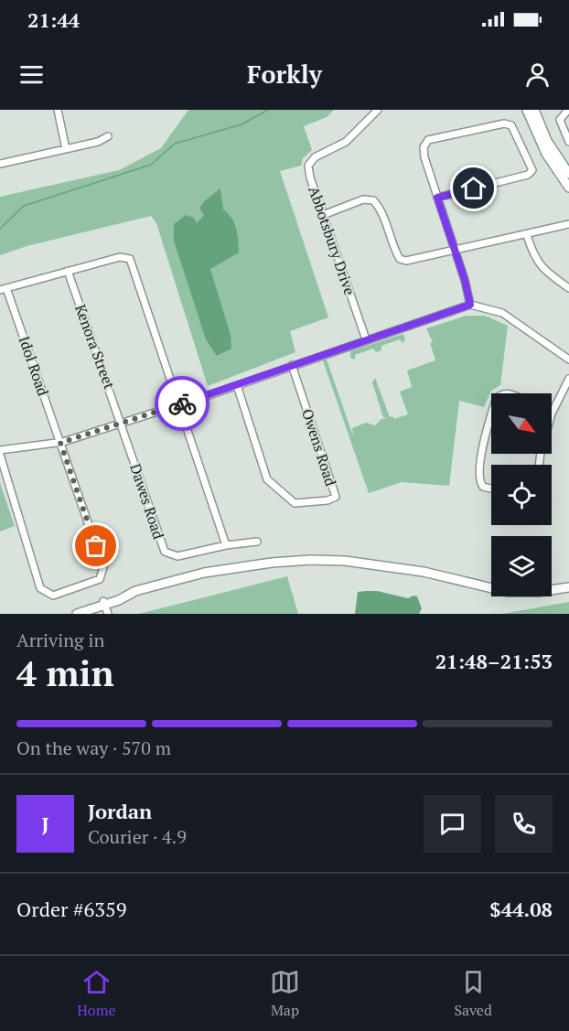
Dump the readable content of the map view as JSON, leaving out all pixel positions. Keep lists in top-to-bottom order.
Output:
{
  "streets": {
    "street": [
      "Abbotsbury Drive",
      "Kenora Street",
      "Idol Road",
      "Owens Road",
      "Dawes Road"
    ]
  },
  "crossings": [
    ["Kenora Street", "Dawes Road"]
  ],
  "north": "bottom right",
  "page": {
    "status": "21:44",
    "header": "Forkly",
    "heading": ["4 min", "Arriving in", "21:48–21:53"],
    "panel": [
      "Jordan",
      "Courier · 4.9",
      "Order #6359",
      "$44.08"
    ],
    "bar": "On the way · 570 m",
    "round": "J",
    "tabs": ["Home", "Map", "Saved"]
  }
}
